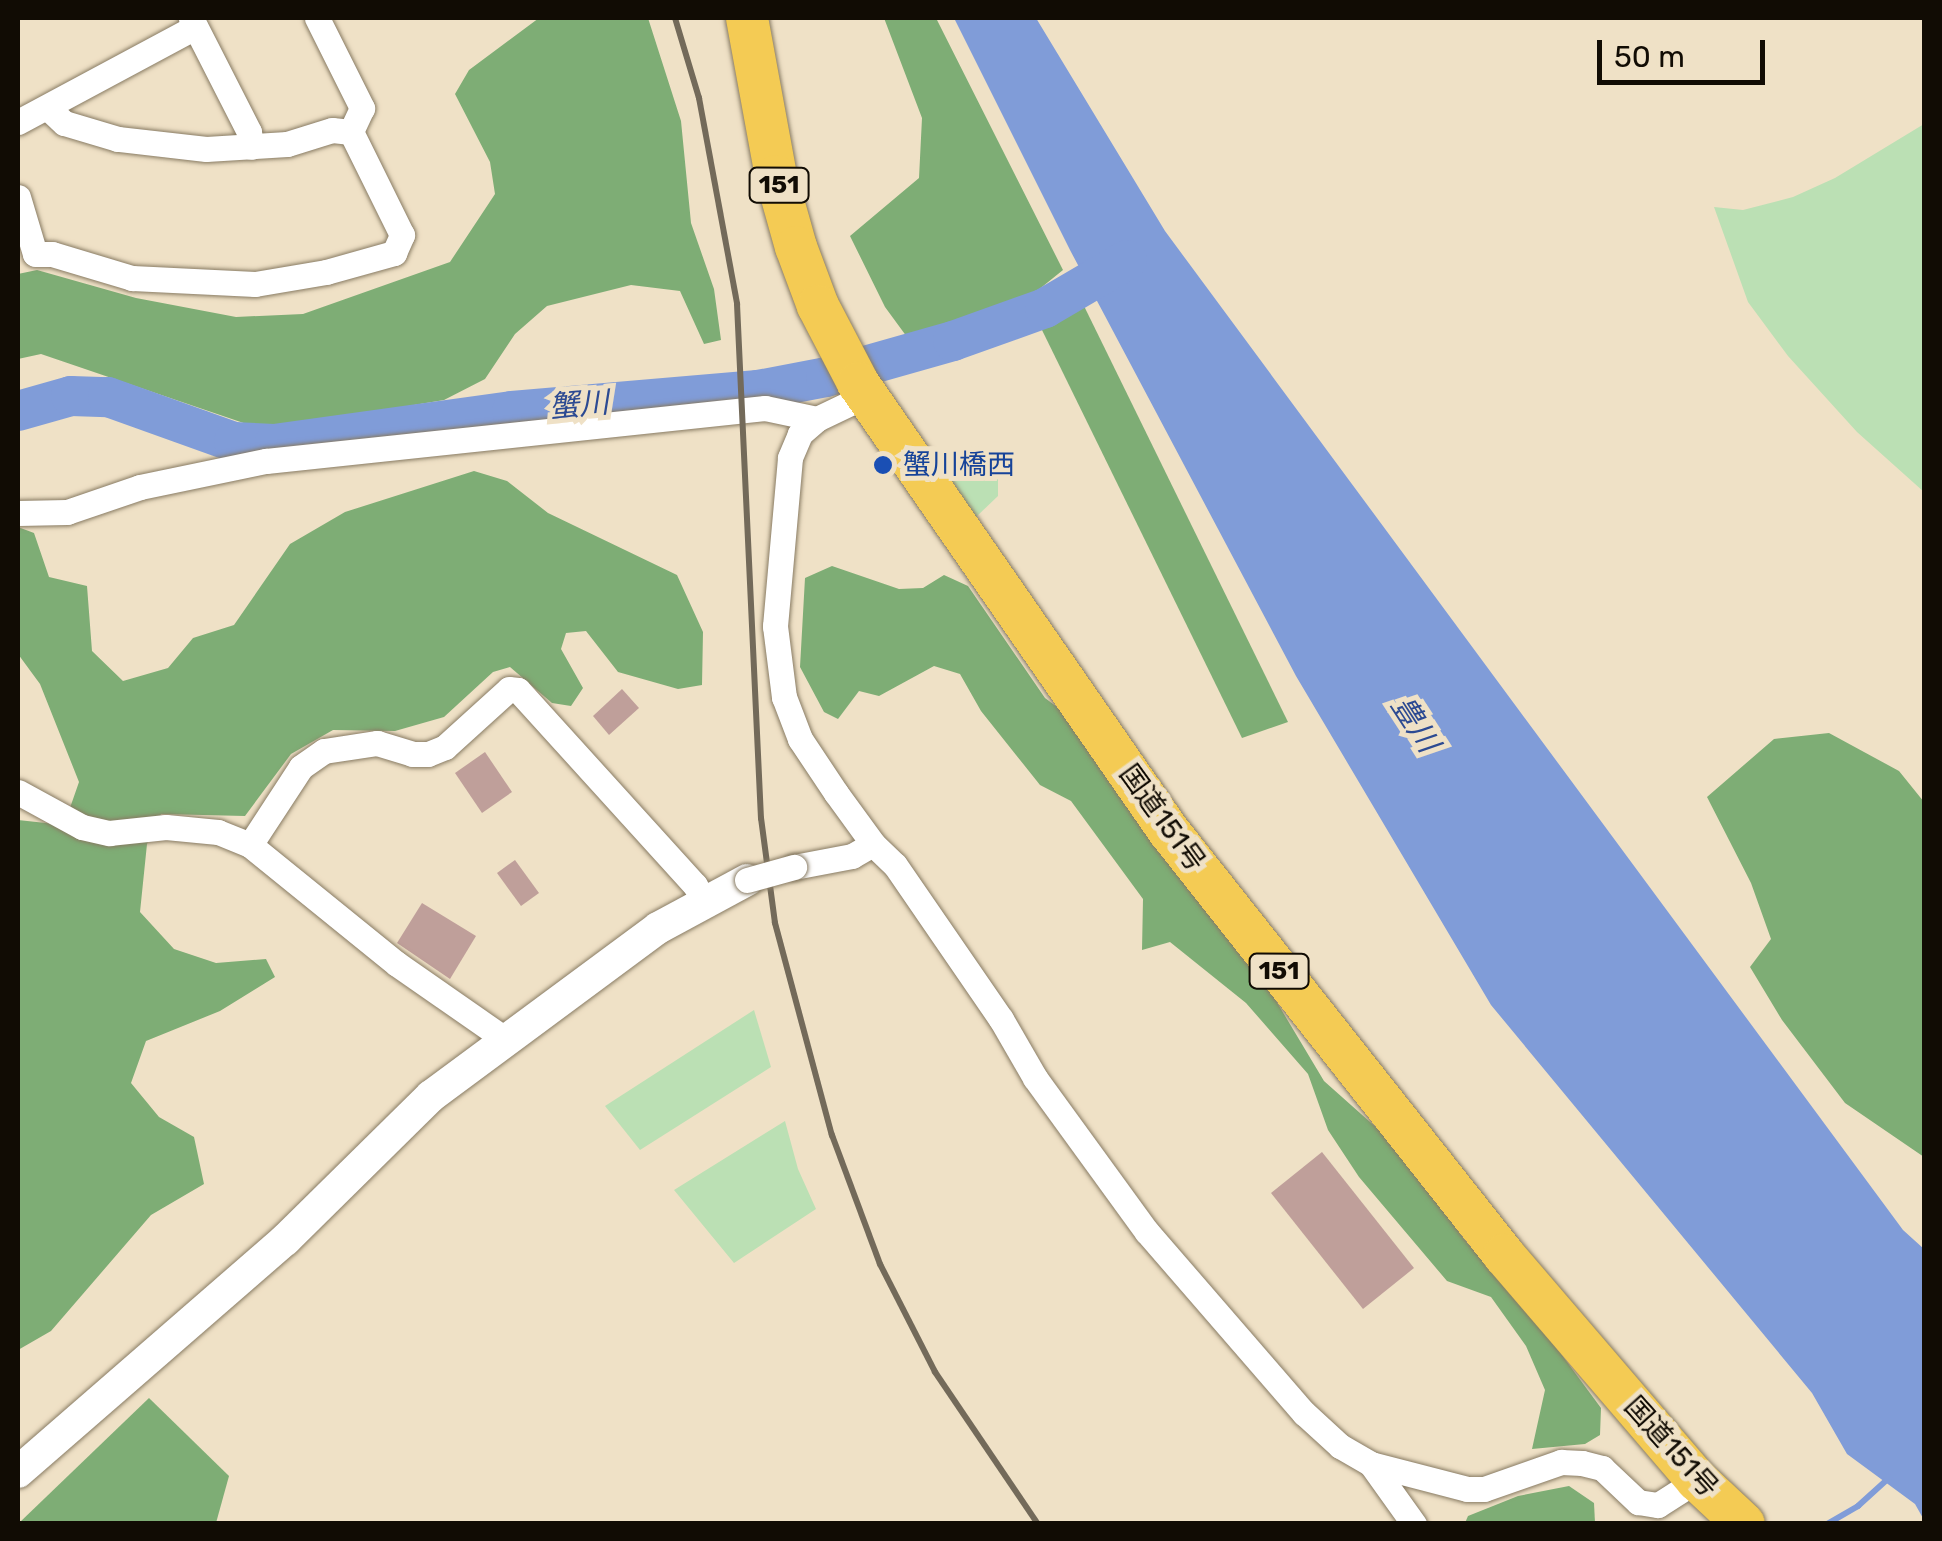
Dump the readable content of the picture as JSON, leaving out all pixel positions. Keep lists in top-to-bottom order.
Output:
{
  "streets": {
    "highway": ["151", "国道151号"]
  },
  "water": ["蟹川", "豊川"],
  "places": ["蟹川橋西"],
  "scale_bar": "50 m"
}
